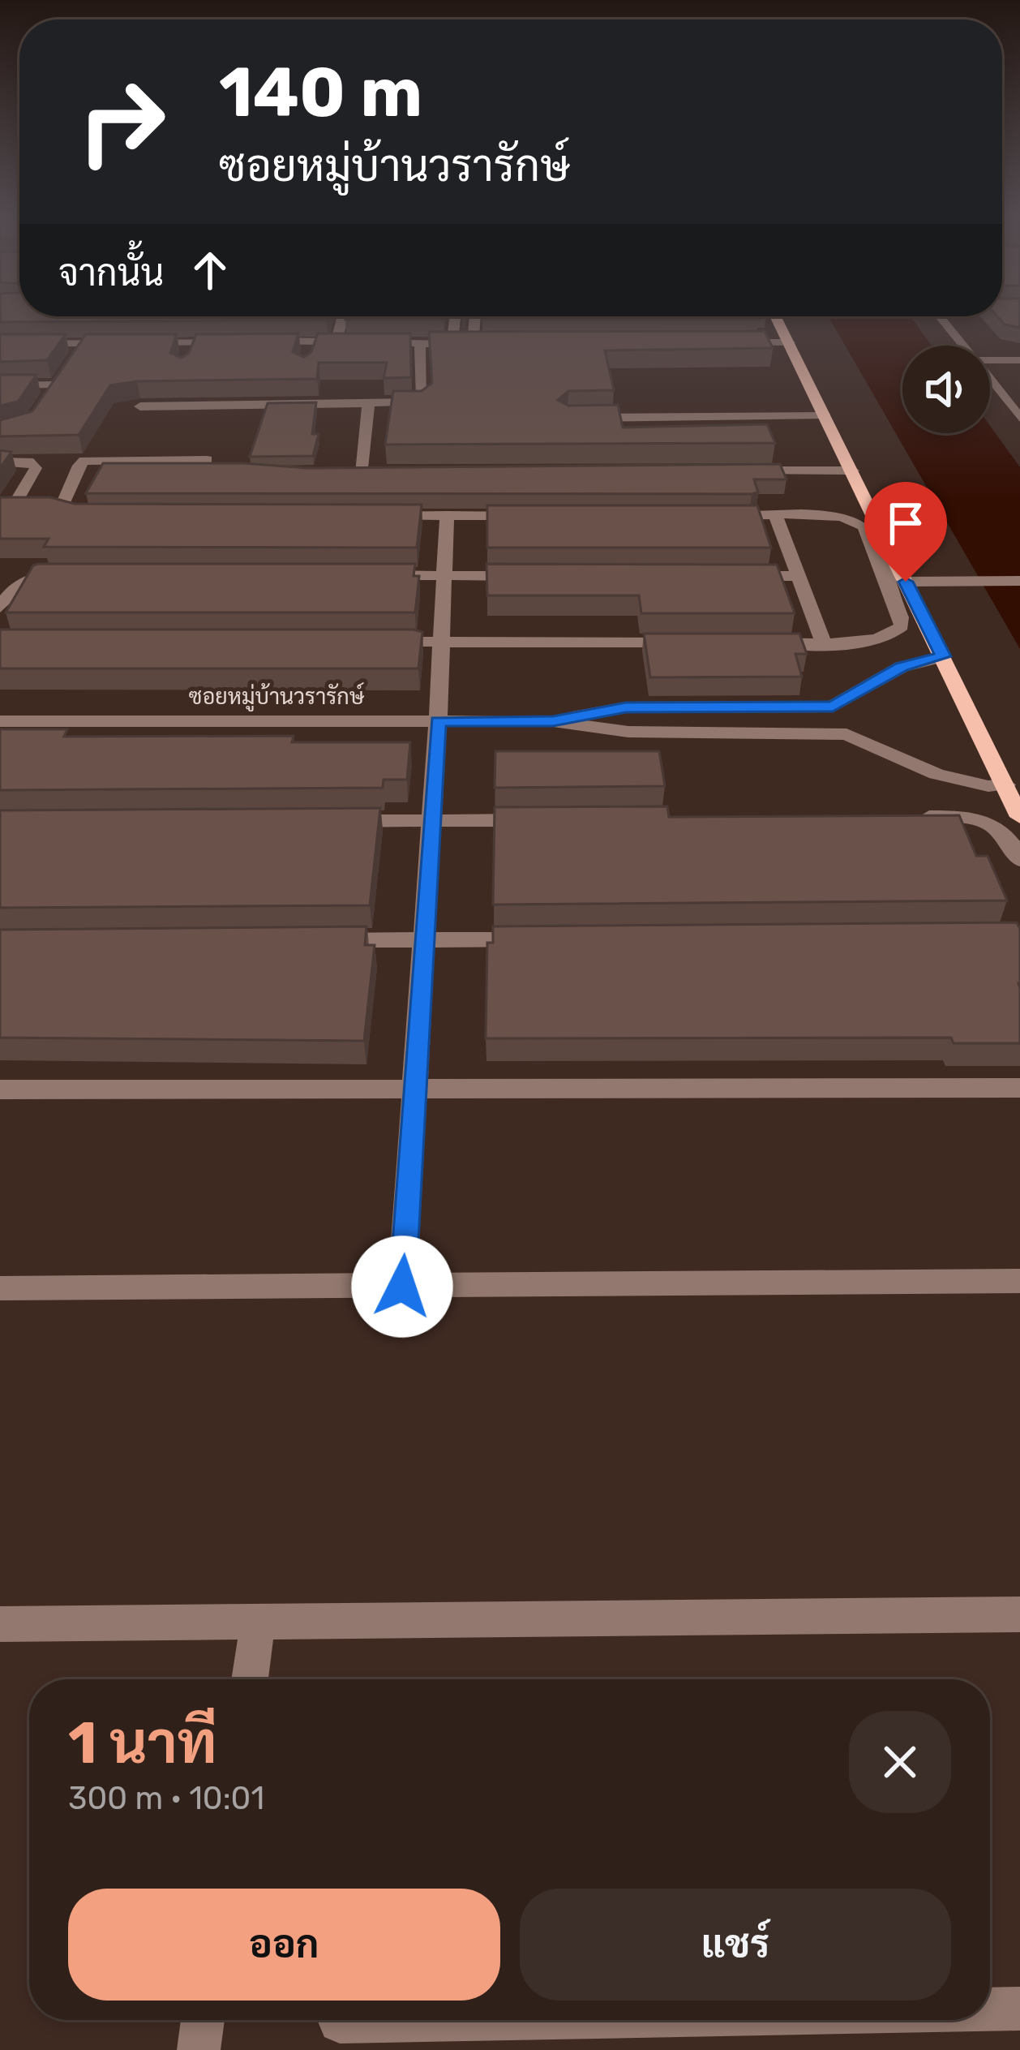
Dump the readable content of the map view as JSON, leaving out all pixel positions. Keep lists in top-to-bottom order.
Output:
{
  "streets": {
    "street": ["ซอยหมู่บ้านวรารักษ์"]
  },
  "page": {
    "turn": ["140 m", "ซอยหมู่บ้านวรารักษ์"],
    "then": "จากนั้น",
    "heading": ["1 นาที", "300 m · 10:01"],
    "buttons": ["ออก", "แชร์"]
  }
}
